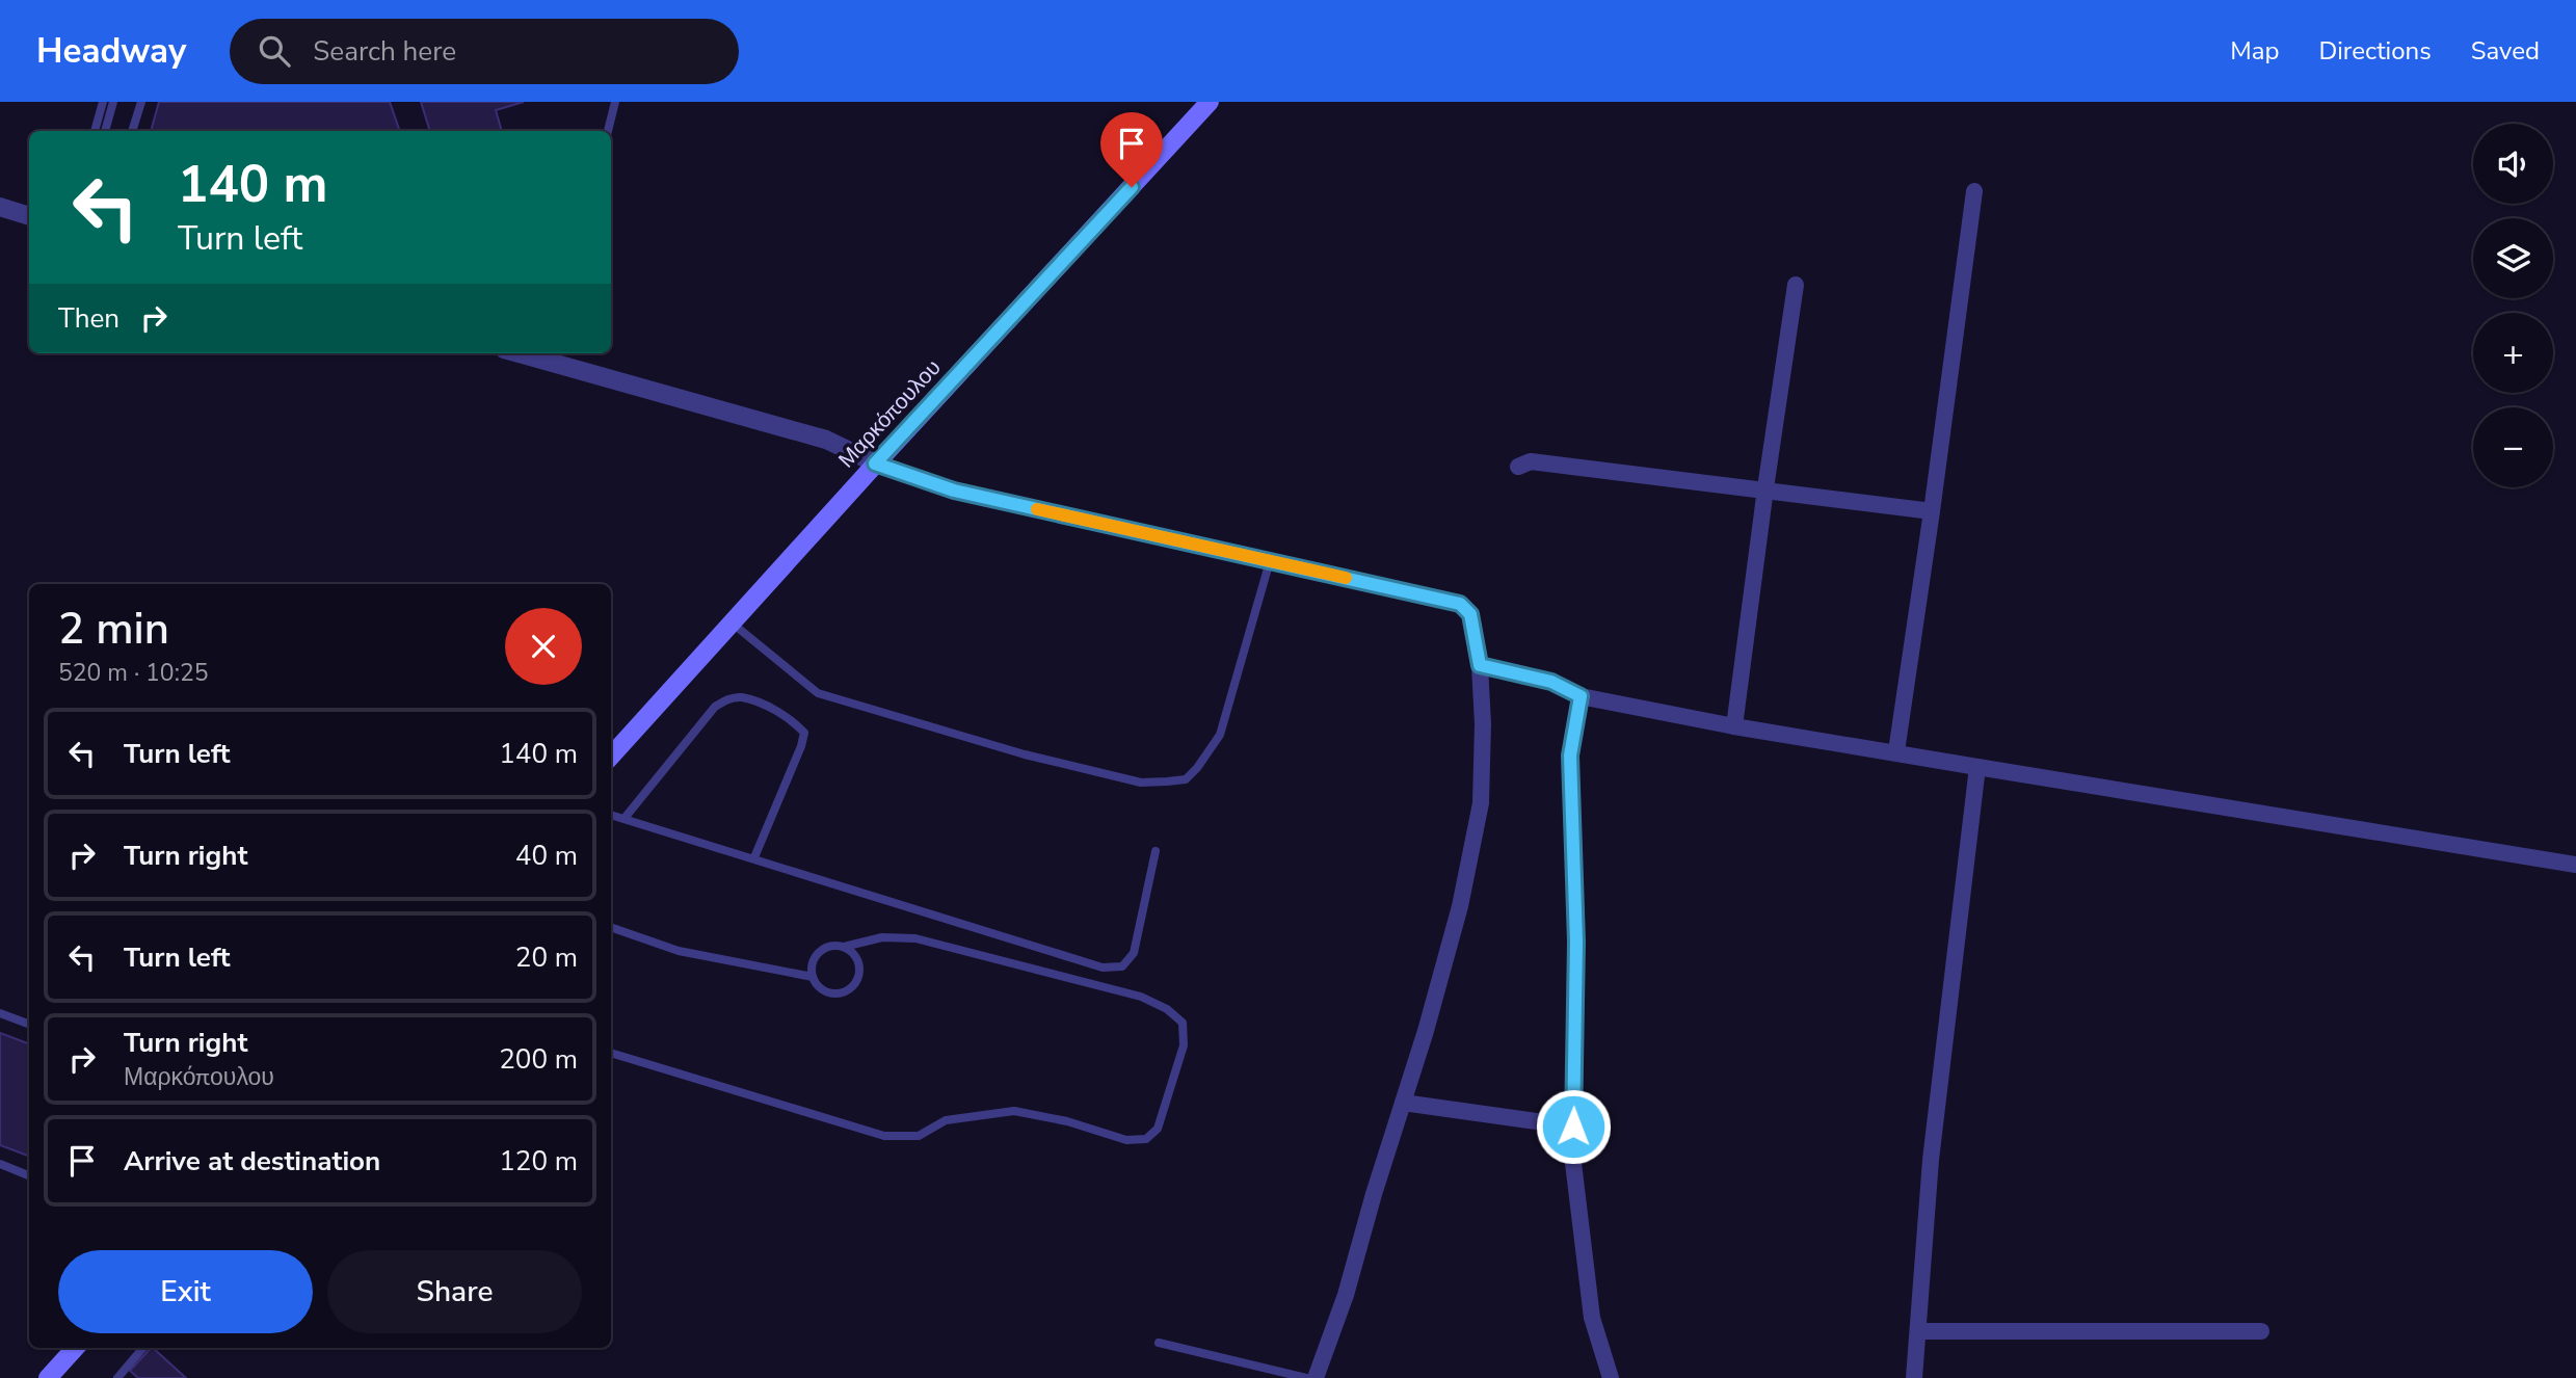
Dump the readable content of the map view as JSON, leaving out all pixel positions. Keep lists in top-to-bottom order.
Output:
{
  "streets": {
    "main road": ["Μαρκόπουλου"]
  },
  "page": {
    "header": "Headway",
    "search": "Search here",
    "nav": ["Map", "Directions", "Saved"],
    "map_buttons": ["+", "−"],
    "turn": ["140 m", "Turn left"],
    "then": "Then",
    "heading": ["2 min", "520 m · 10:25"],
    "list": [
      {
        "name": "Turn left",
        "value": "140 m"
      },
      {
        "name": "Turn right",
        "value": "40 m"
      },
      {
        "name": "Turn left",
        "value": "20 m"
      },
      {
        "name": "Turn right",
        "note": "Μαρκόπουλου",
        "value": "200 m"
      },
      {
        "name": "Arrive at destination",
        "value": "120 m"
      }
    ],
    "buttons": ["Exit", "Share"]
  }
}
